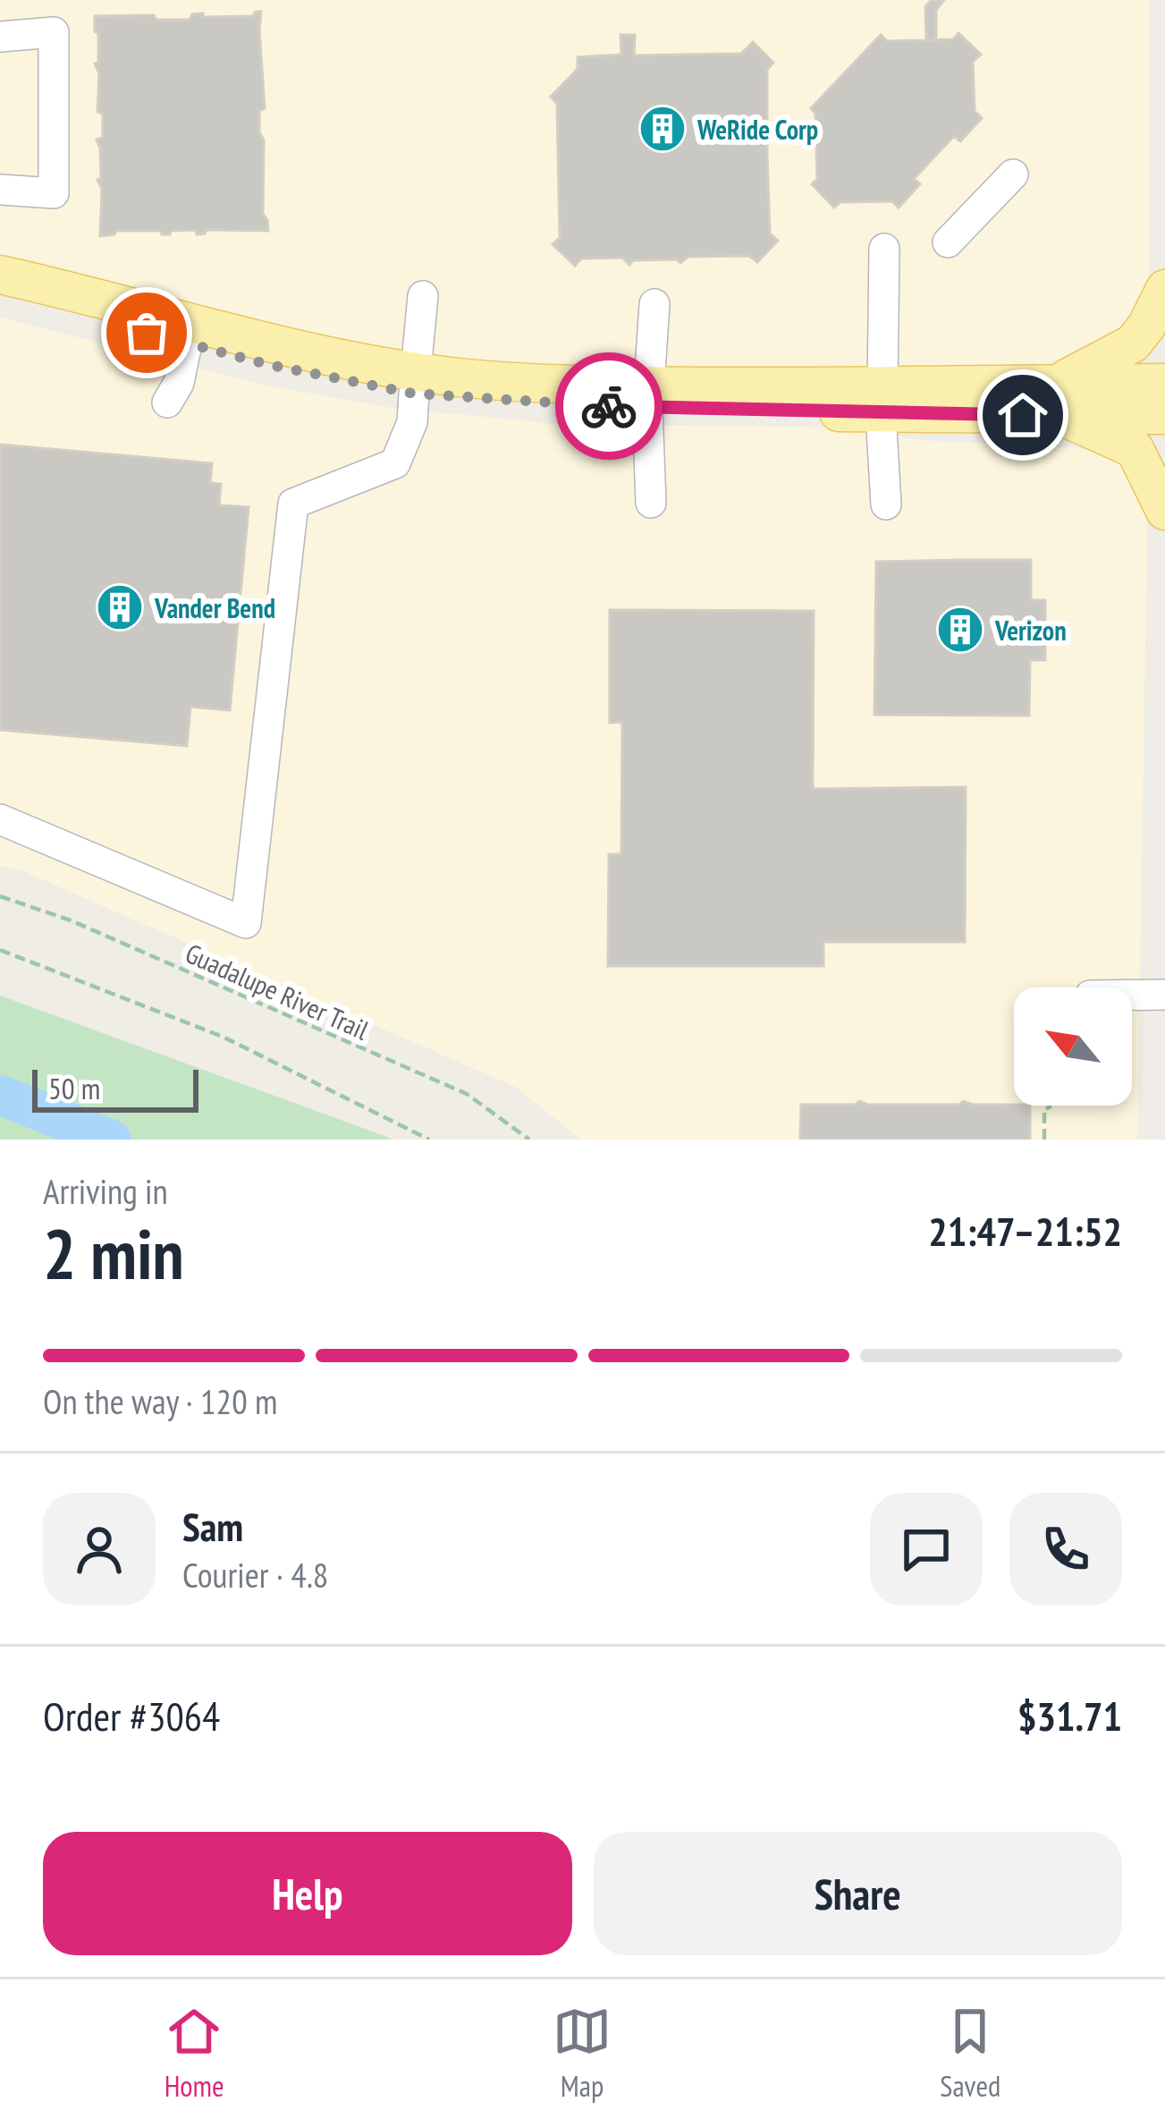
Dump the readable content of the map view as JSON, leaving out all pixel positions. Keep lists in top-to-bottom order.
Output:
{
  "streets": {
    "path": ["Guadalupe River Trail"]
  },
  "places": {
    "building": ["WeRide Corp", "Vander Bend", "Verizon"]
  },
  "scale_bar": "50 m",
  "north": "top left",
  "page": {
    "scale": "50 m",
    "heading": ["2 min", "Arriving in", "21:47–21:52"],
    "panel": [
      "Sam",
      "Courier · 4.8",
      "Order #3064",
      "$31.71"
    ],
    "bar": "On the way · 120 m",
    "buttons": ["Help", "Share"],
    "tabs": ["Home", "Map", "Saved"]
  }
}
